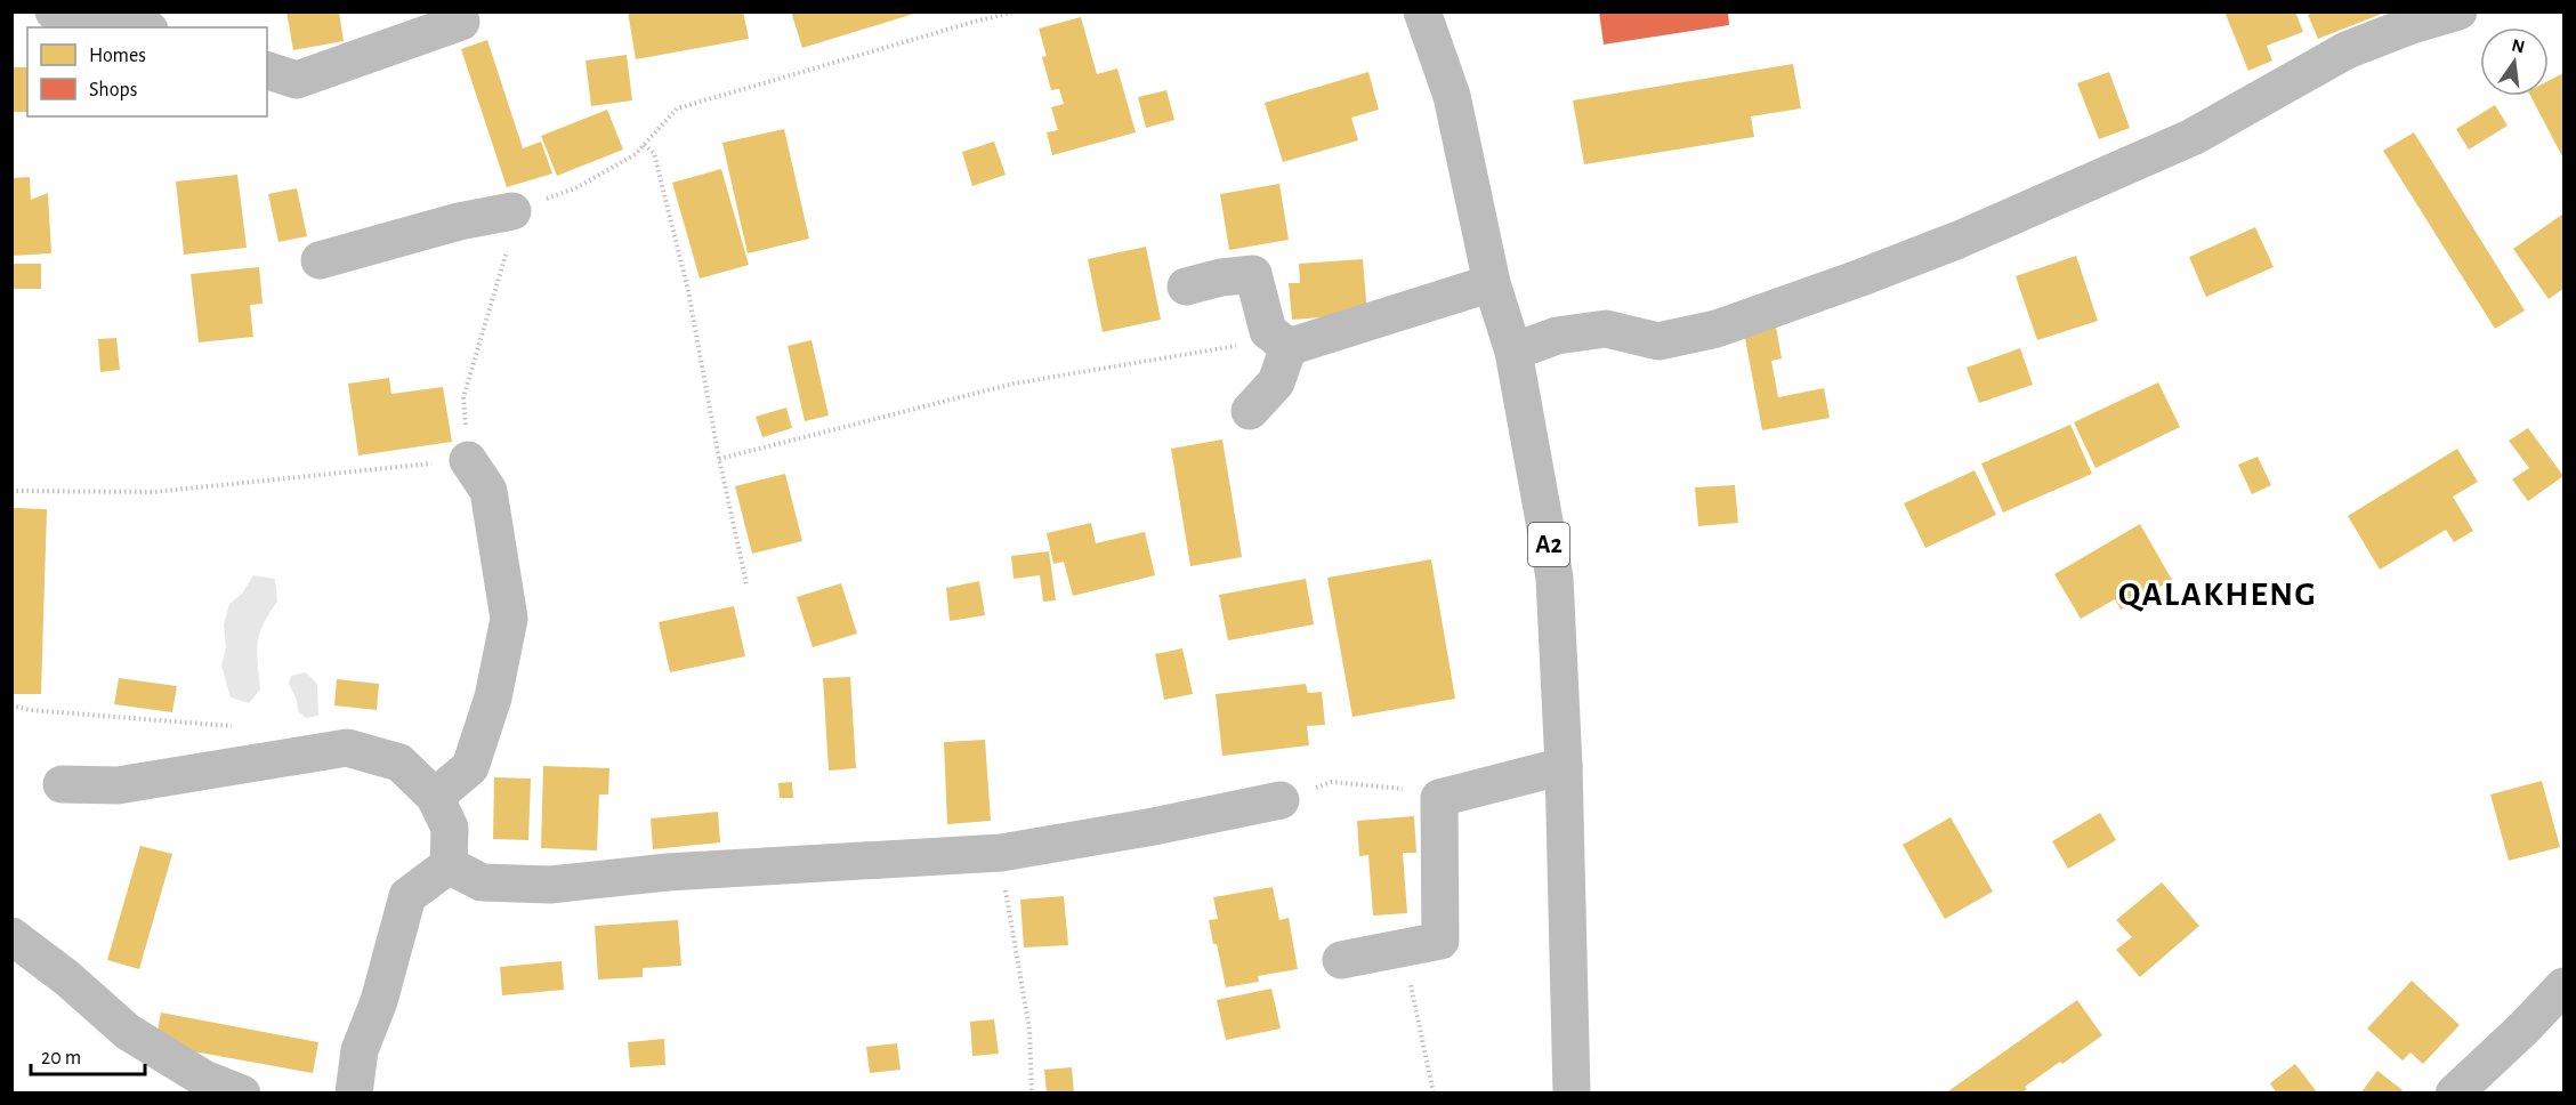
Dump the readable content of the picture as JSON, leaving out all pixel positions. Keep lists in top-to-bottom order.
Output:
{
  "streets": {
    "street": ["A2"]
  },
  "districts": ["QALAKHENG"],
  "legend": ["Homes", "Shops"],
  "scale_bar": "20 m",
  "north": "top"
}
